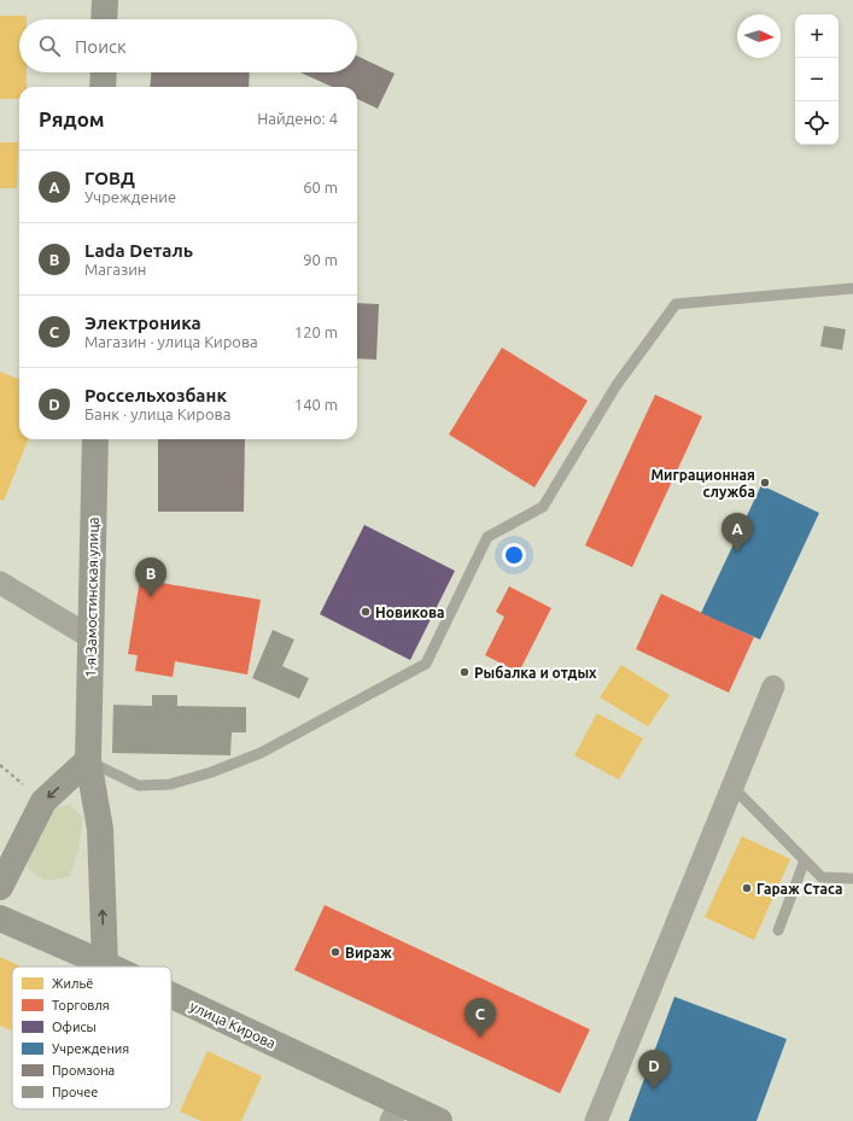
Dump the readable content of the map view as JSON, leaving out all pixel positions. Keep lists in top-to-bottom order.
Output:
{
  "streets": {
    "street": ["1-я Замостинская улица", "улица Кирова"]
  },
  "crossings": [
    ["1-я Замостинская улица", "улица Кирова"]
  ],
  "one_way": ["1-я Замостинская улица"],
  "places": [
    "Миграционная служба",
    "Новикова",
    "Рыбалка и отдых",
    "Гараж Стаса",
    "Вираж"
  ],
  "legend": [
    "Жильё",
    "Торговля",
    "Офисы",
    "Учреждения",
    "Промзона",
    "Прочее"
  ],
  "north": "right",
  "page": {
    "map_buttons": ["+", "−"],
    "search": "Поиск",
    "heading": ["Рядом", "Найдено: 4"],
    "list": [
      {
        "mark": "A",
        "name": "ГОВД",
        "note": "Учреждение",
        "value": "60 m"
      },
      {
        "mark": "B",
        "name": "Lada Dеталь",
        "note": "Магазин",
        "value": "90 m"
      },
      {
        "mark": "C",
        "name": "Электроника",
        "note": "Магазин · улица Кирова",
        "value": "120 m"
      },
      {
        "mark": "D",
        "name": "Россельхозбанк",
        "note": "Банк · улица Кирова",
        "value": "140 m"
      }
    ],
    "pins": [
      "A",
      "B",
      "C",
      "D"
    ]
  }
}
